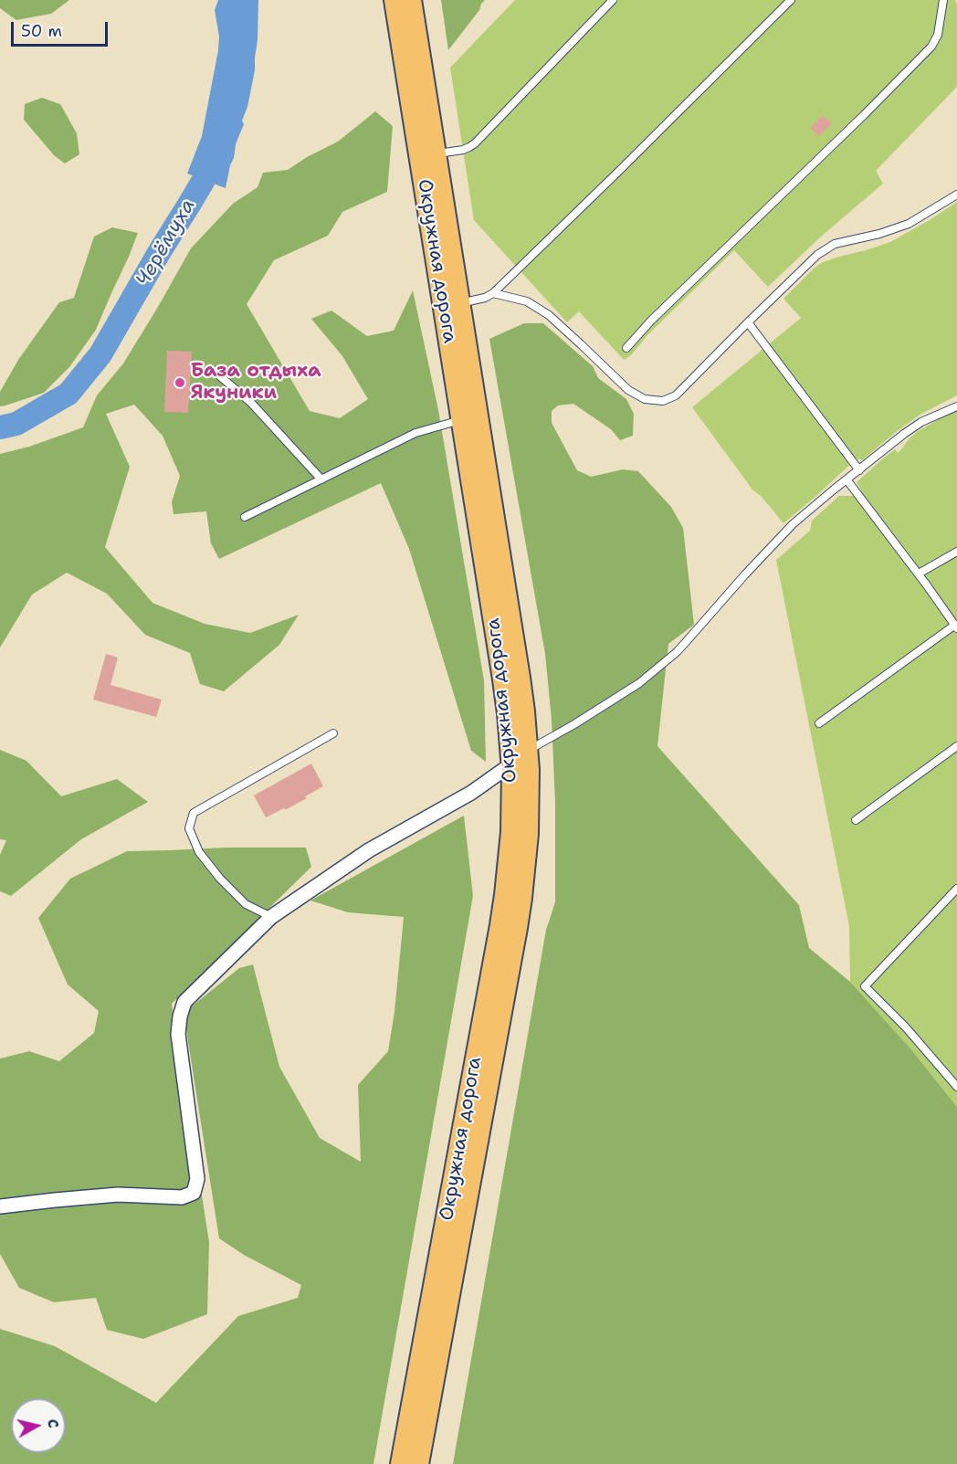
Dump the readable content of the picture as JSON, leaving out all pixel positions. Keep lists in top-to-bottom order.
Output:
{
  "streets": {
    "main road": ["Окружная дорога"]
  },
  "water": ["Черёмуха"],
  "places": ["База отдыха Якуники"],
  "scale_bar": "50 m",
  "north": "right"
}
